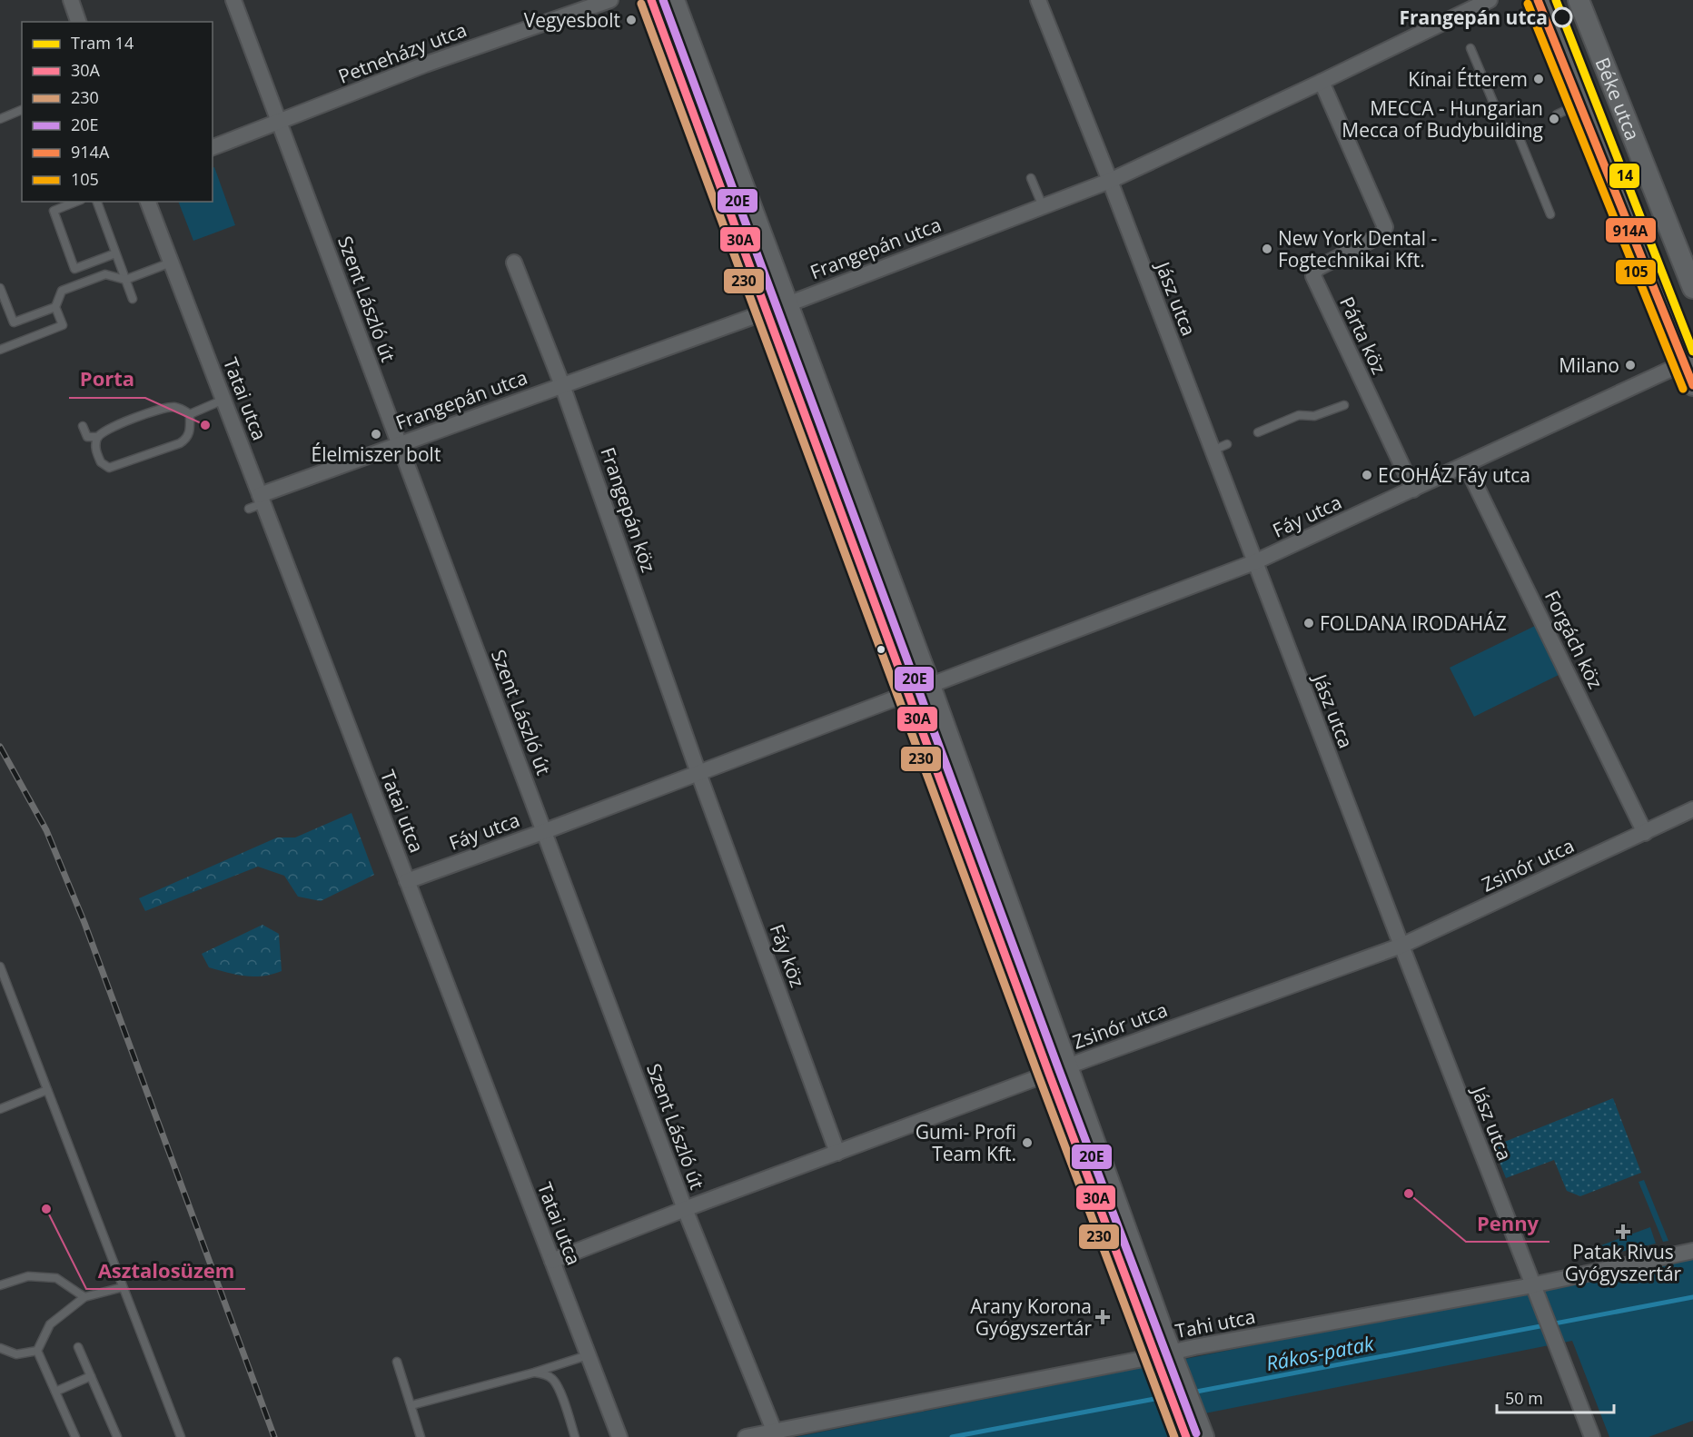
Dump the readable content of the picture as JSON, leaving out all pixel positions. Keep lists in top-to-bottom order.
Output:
{
  "streets": {
    "street": [
      "Petneházy utca",
      "Béke utca",
      "Frangepán utca",
      "Szent László út",
      "Jász utca",
      "Párta köz",
      "Tatai utca",
      "Frangepán köz",
      "Fáy utca",
      "Forgách köz",
      "Zsinór utca",
      "Fáy köz",
      "Tahi utca"
    ]
  },
  "crossings": [
    ["Petneházy utca", "Szent László út"],
    ["Béke utca", "Fáy utca"],
    ["Frangepán utca", "Szent László út"],
    ["Frangepán utca", "Jász utca"],
    ["Frangepán utca", "Párta köz"],
    ["Frangepán utca", "Tatai utca"],
    ["Frangepán utca", "Frangepán köz"],
    ["Szent László út", "Fáy utca"],
    ["Szent László út", "Zsinór utca"],
    ["Szent László út", "Tahi utca"],
    ["Jász utca", "Fáy utca"],
    ["Jász utca", "Zsinór utca"],
    ["Jász utca", "Tahi utca"],
    ["Párta köz", "Fáy utca"],
    ["Tatai utca", "Fáy utca"],
    ["Tatai utca", "Zsinór utca"],
    ["Frangepán köz", "Fáy utca"],
    ["Frangepán köz", "Fáy köz"],
    ["Fáy utca", "Forgách köz"],
    ["Fáy utca", "Fáy köz"],
    ["Forgách köz", "Zsinór utca"],
    ["Zsinór utca", "Fáy köz"]
  ],
  "water": ["Rákos-patak"],
  "places": {
    "other": [
      "Frangepán utca",
      "Vegyesbolt",
      "Kínai Étterem",
      "MECCA - Hungarian Mecca of Budybuilding",
      "New York Dental - Fogtechnikai Kft.",
      "Milano",
      "Porta",
      "Élelmiszer bolt",
      "ECOHÁZ Fáy utca",
      "FOLDANA IRODAHÁZ",
      "Gumi- Profi Team Kft.",
      "Penny",
      "Asztalosüzem"
    ],
    "health": ["Patak Rivus Gyógyszertár", "Arany Korona Gyógyszertár"]
  },
  "lines": [
    "tram line 14",
    "transit line 30A",
    "transit line 20E",
    "transit line 914A",
    "transit line 230",
    "transit line 105"
  ],
  "legend": [
    "Tram 14",
    "30A",
    "230",
    "20E",
    "914A",
    "105"
  ],
  "scale_bar": "50 m"
}
